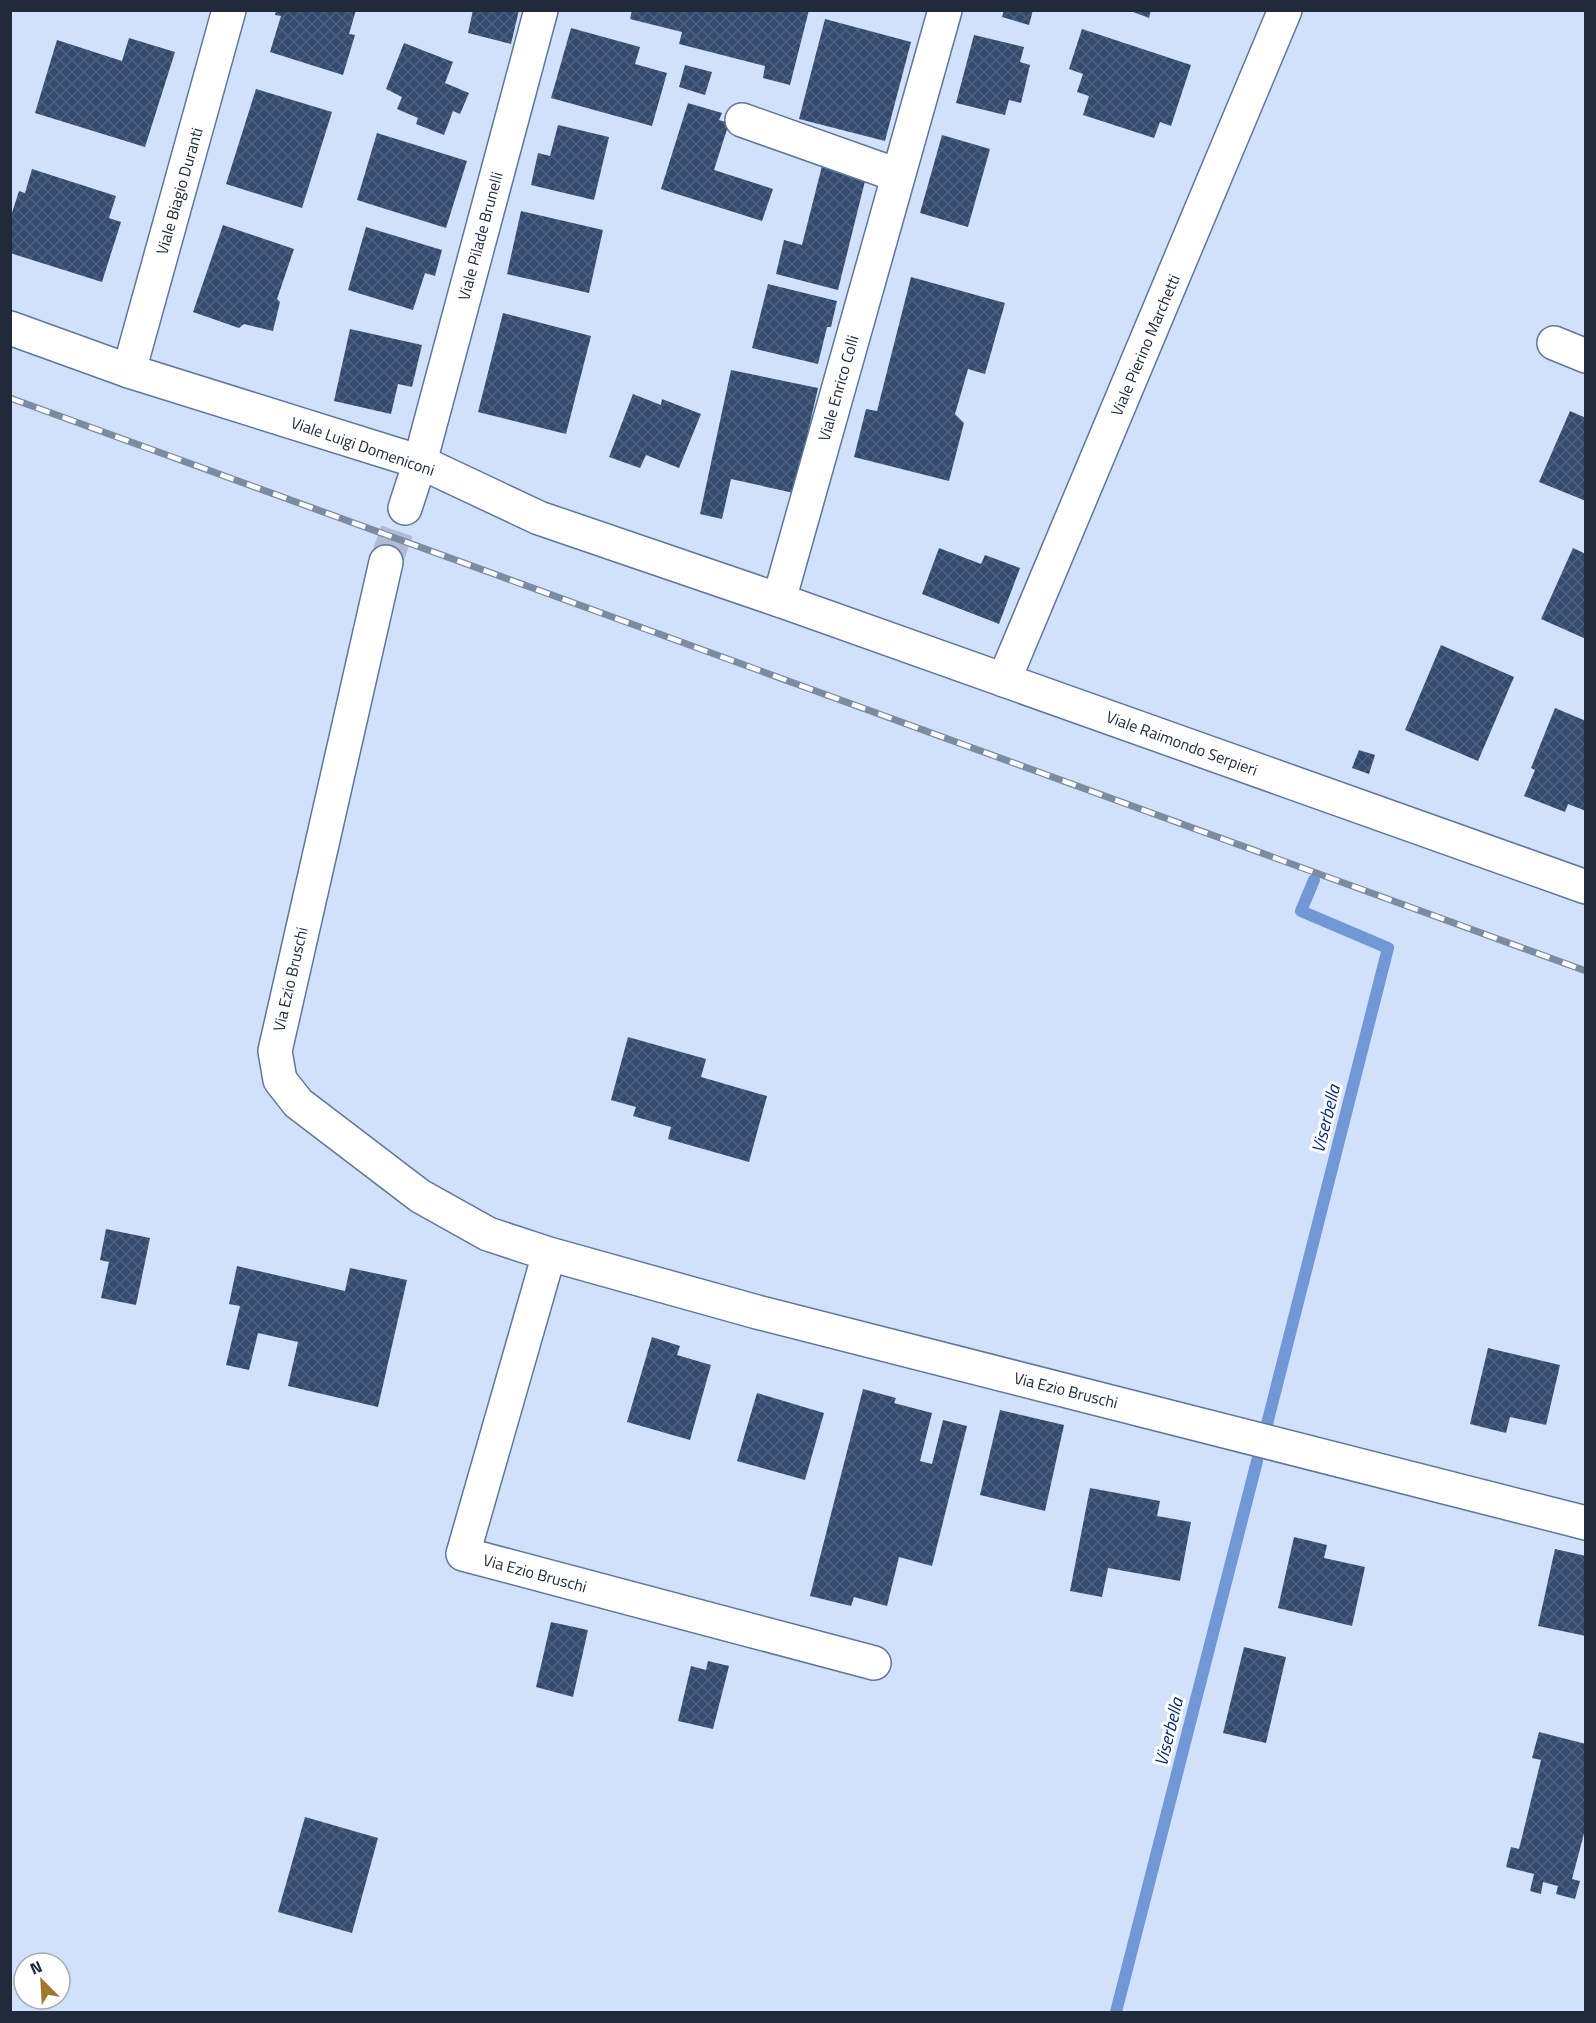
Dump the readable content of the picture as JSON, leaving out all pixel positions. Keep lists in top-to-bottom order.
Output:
{
  "streets": {
    "street": [
      "Viale Biagio Duranti",
      "Viale Pilade Brunelli",
      "Viale Pierino Marchetti",
      "Viale Enrico Colli",
      "Viale Luigi Domeniconi",
      "Viale Raimondo Serpieri",
      "Via Ezio Bruschi"
    ]
  },
  "crossings": [
    ["Viale Biagio Duranti", "Viale Luigi Domeniconi"],
    ["Viale Pilade Brunelli", "Viale Luigi Domeniconi"],
    ["Viale Pierino Marchetti", "Viale Raimondo Serpieri"],
    ["Viale Enrico Colli", "Viale Luigi Domeniconi"],
    ["Viale Enrico Colli", "Viale Raimondo Serpieri"],
    ["Viale Luigi Domeniconi", "Viale Raimondo Serpieri"]
  ],
  "water": ["Viserbella"],
  "north": "top left"
}
